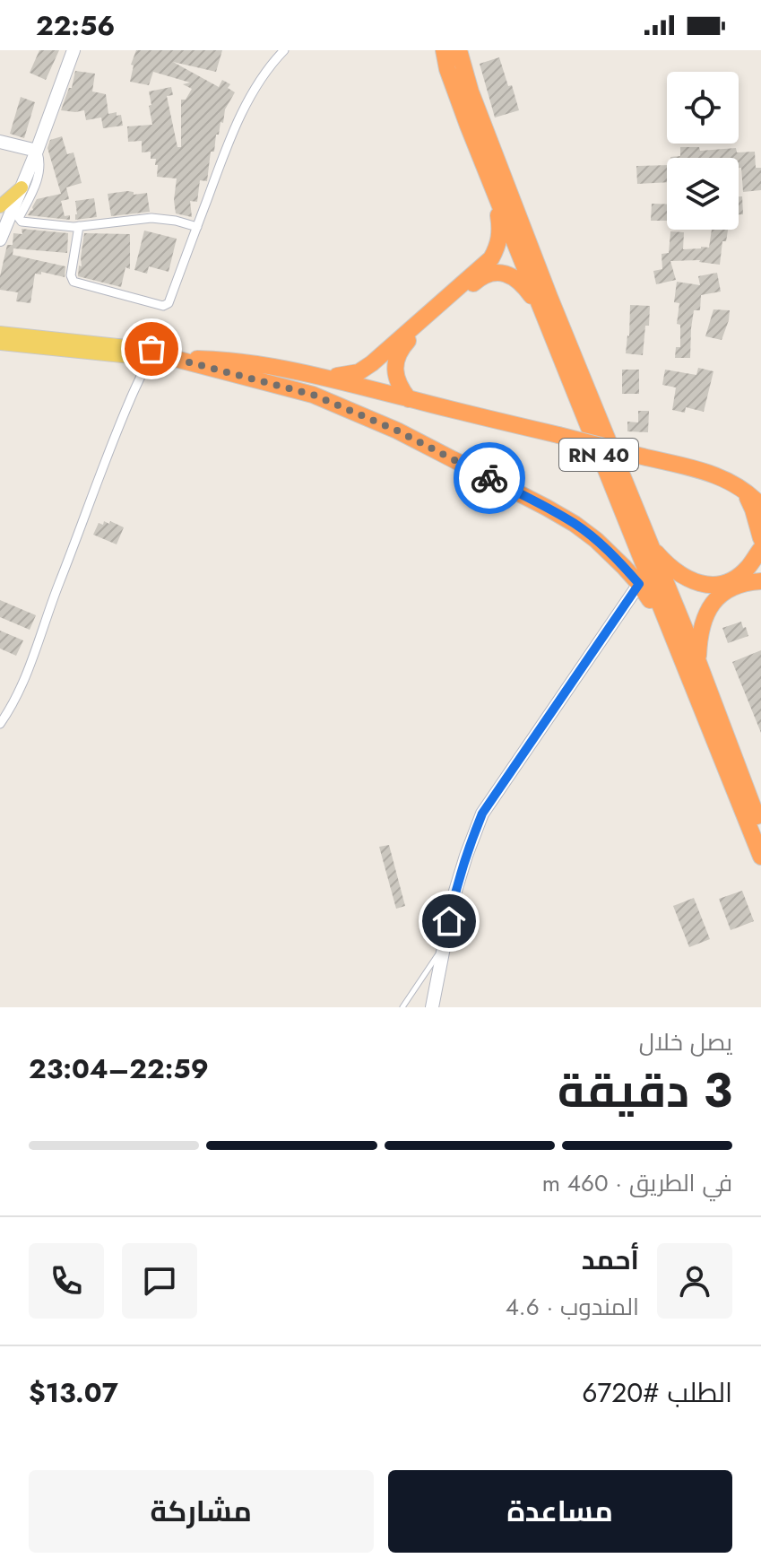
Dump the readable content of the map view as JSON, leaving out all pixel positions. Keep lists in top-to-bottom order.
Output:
{
  "streets": {
    "highway": ["RN 40"]
  },
  "page": {
    "status": "22:56",
    "heading": ["3 دقيقة", "يصل خلال", "22:59–23:04"],
    "panel": [
      "أحمد",
      "المندوب · 4.6",
      "الطلب #6720",
      "$13.07"
    ],
    "bar": "في الطريق · 460 m",
    "buttons": ["مساعدة", "مشاركة"]
  }
}
